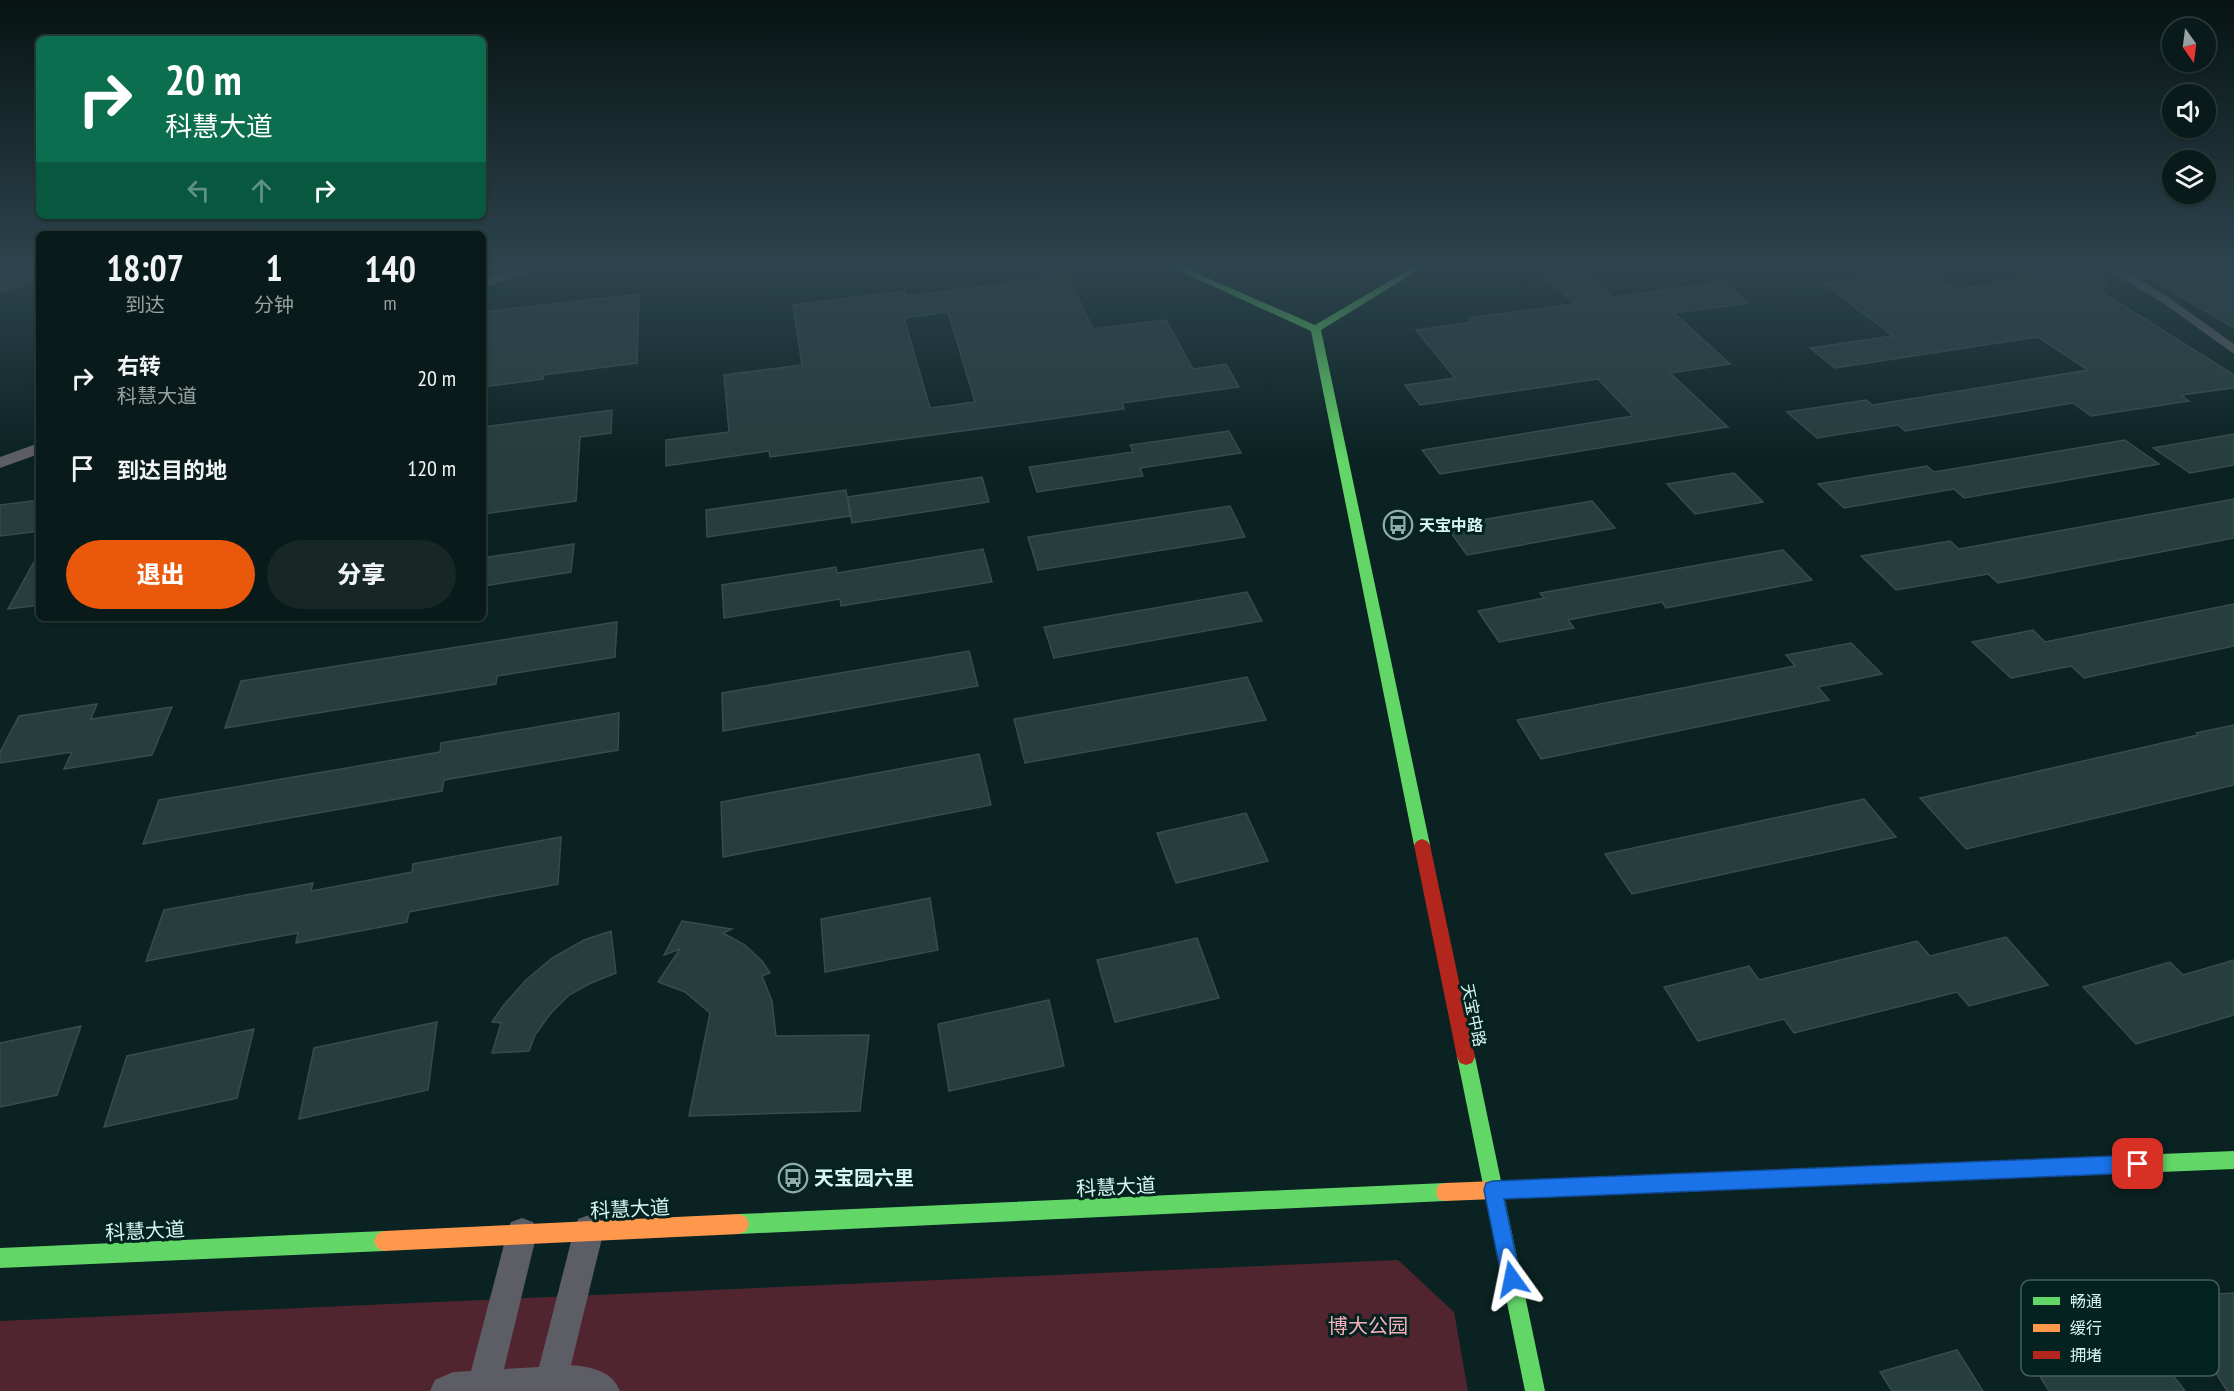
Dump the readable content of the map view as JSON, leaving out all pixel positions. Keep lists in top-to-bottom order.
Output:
{
  "streets": {
    "street": ["天宝中路", "科慧大道"]
  },
  "crossings": [
    ["天宝中路", "科慧大道"]
  ],
  "parks": ["博大公园"],
  "places": {
    "bus stop": ["天宝中路", "天宝园六里"]
  },
  "legend": ["畅通", "缓行", "拥堵"],
  "north": "bottom",
  "page": {
    "turn": ["20 m", "科慧大道"],
    "eta": [
      "18:07",
      "到达",
      "1",
      "分钟",
      "140",
      "m"
    ],
    "list": [
      {
        "name": "右转",
        "note": "科慧大道",
        "value": "20 m"
      },
      {
        "name": "到达目的地",
        "value": "120 m"
      }
    ],
    "buttons": ["退出", "分享"]
  }
}
